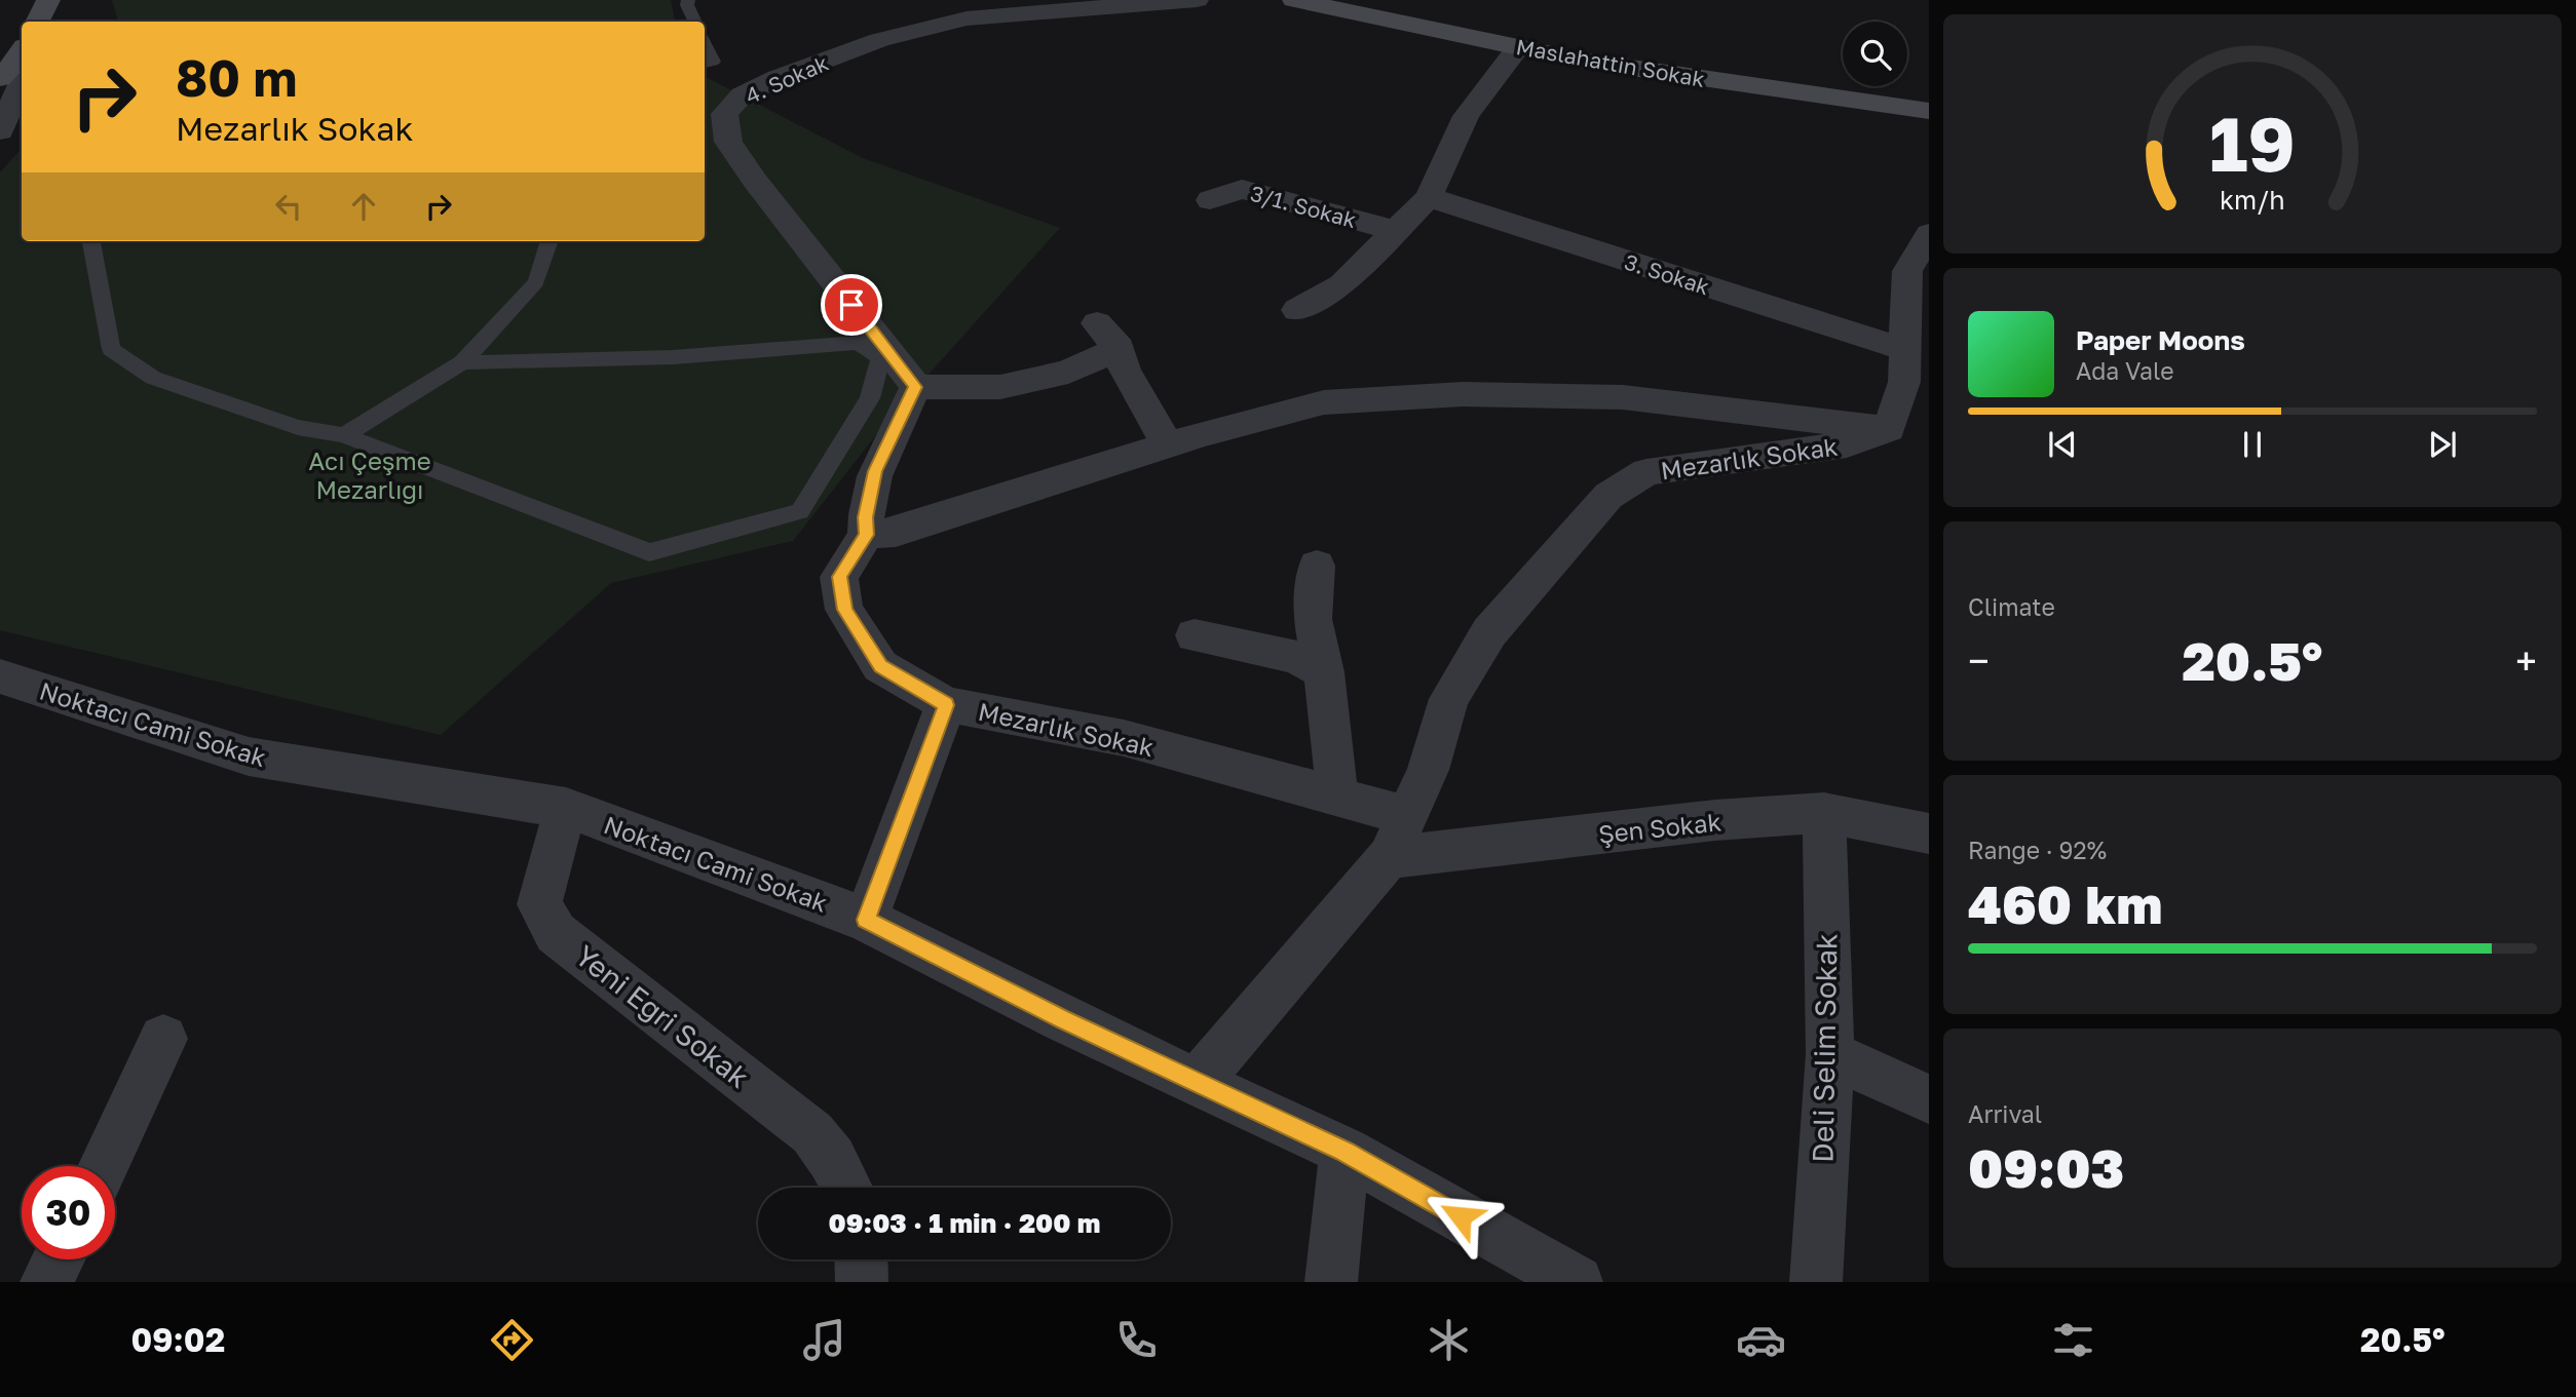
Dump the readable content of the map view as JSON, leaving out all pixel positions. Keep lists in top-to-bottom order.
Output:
{
  "streets": {
    "main road": ["Maslahattin Sokak"],
    "street": [
      "4. Sokak",
      "3/1. Sokak",
      "3. Sokak",
      "Mezarlık Sokak",
      "Noktacı Cami Sokak",
      "Şen Sokak",
      "Yeni Eğri Sokak",
      "Deli Selim Sokak"
    ]
  },
  "crossings": [
    ["Mezarlık Sokak", "Noktacı Cami Sokak"],
    ["Mezarlık Sokak", "Şen Sokak"],
    ["Noktacı Cami Sokak", "Yeni Eğri Sokak"],
    ["Şen Sokak", "Deli Selim Sokak"]
  ],
  "parks": ["Acı Çeşme Mezarlığı"],
  "page": {
    "turn": ["80 m", "Mezarlık Sokak"],
    "song": ["Paper Moons", "Ada Vale"],
    "tile": [
      "Climate",
      ["Range · 92%", "460 km"],
      ["Arrival", "09:03"]
    ],
    "heat": ["−", "20.5°", "+"],
    "limit": "30",
    "trip": "09:03 · 1 min · 200 m",
    "tabs": ["09:02", "20.5°"],
    "gauge": ["19", "km/h"]
  }
}
